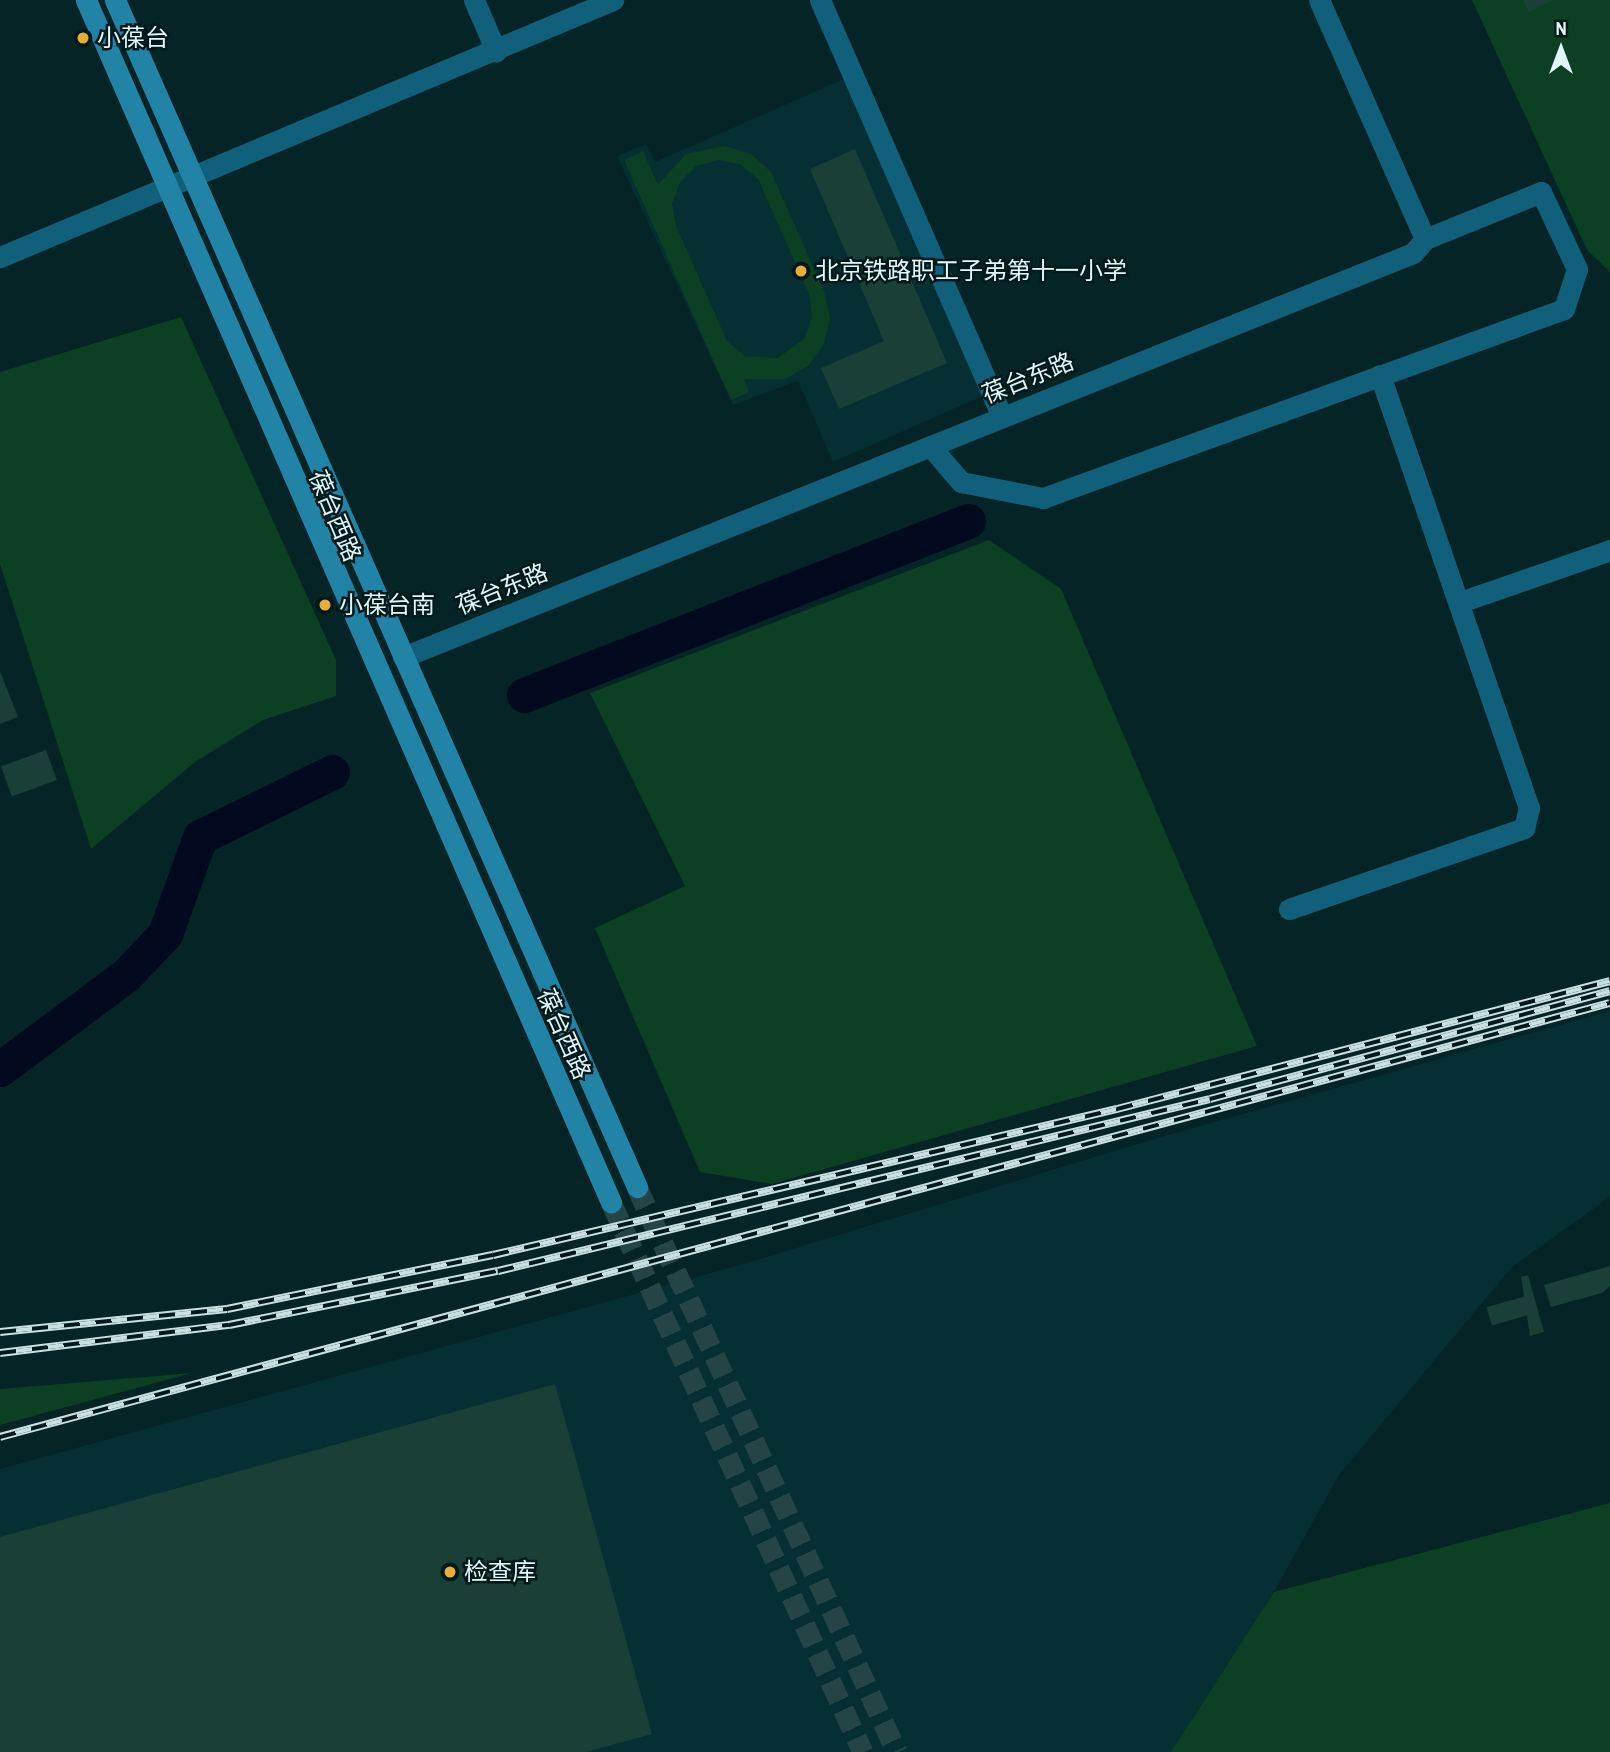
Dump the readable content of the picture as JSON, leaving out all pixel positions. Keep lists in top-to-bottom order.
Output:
{
  "streets": {
    "street": ["葆台东路", "葆台西路"]
  },
  "crossings": [
    ["葆台东路", "葆台西路"]
  ],
  "places": [
    "小葆台",
    "北京铁路职工子弟第十一小学",
    "小葆台南",
    "检查库"
  ],
  "north": "top"
}
